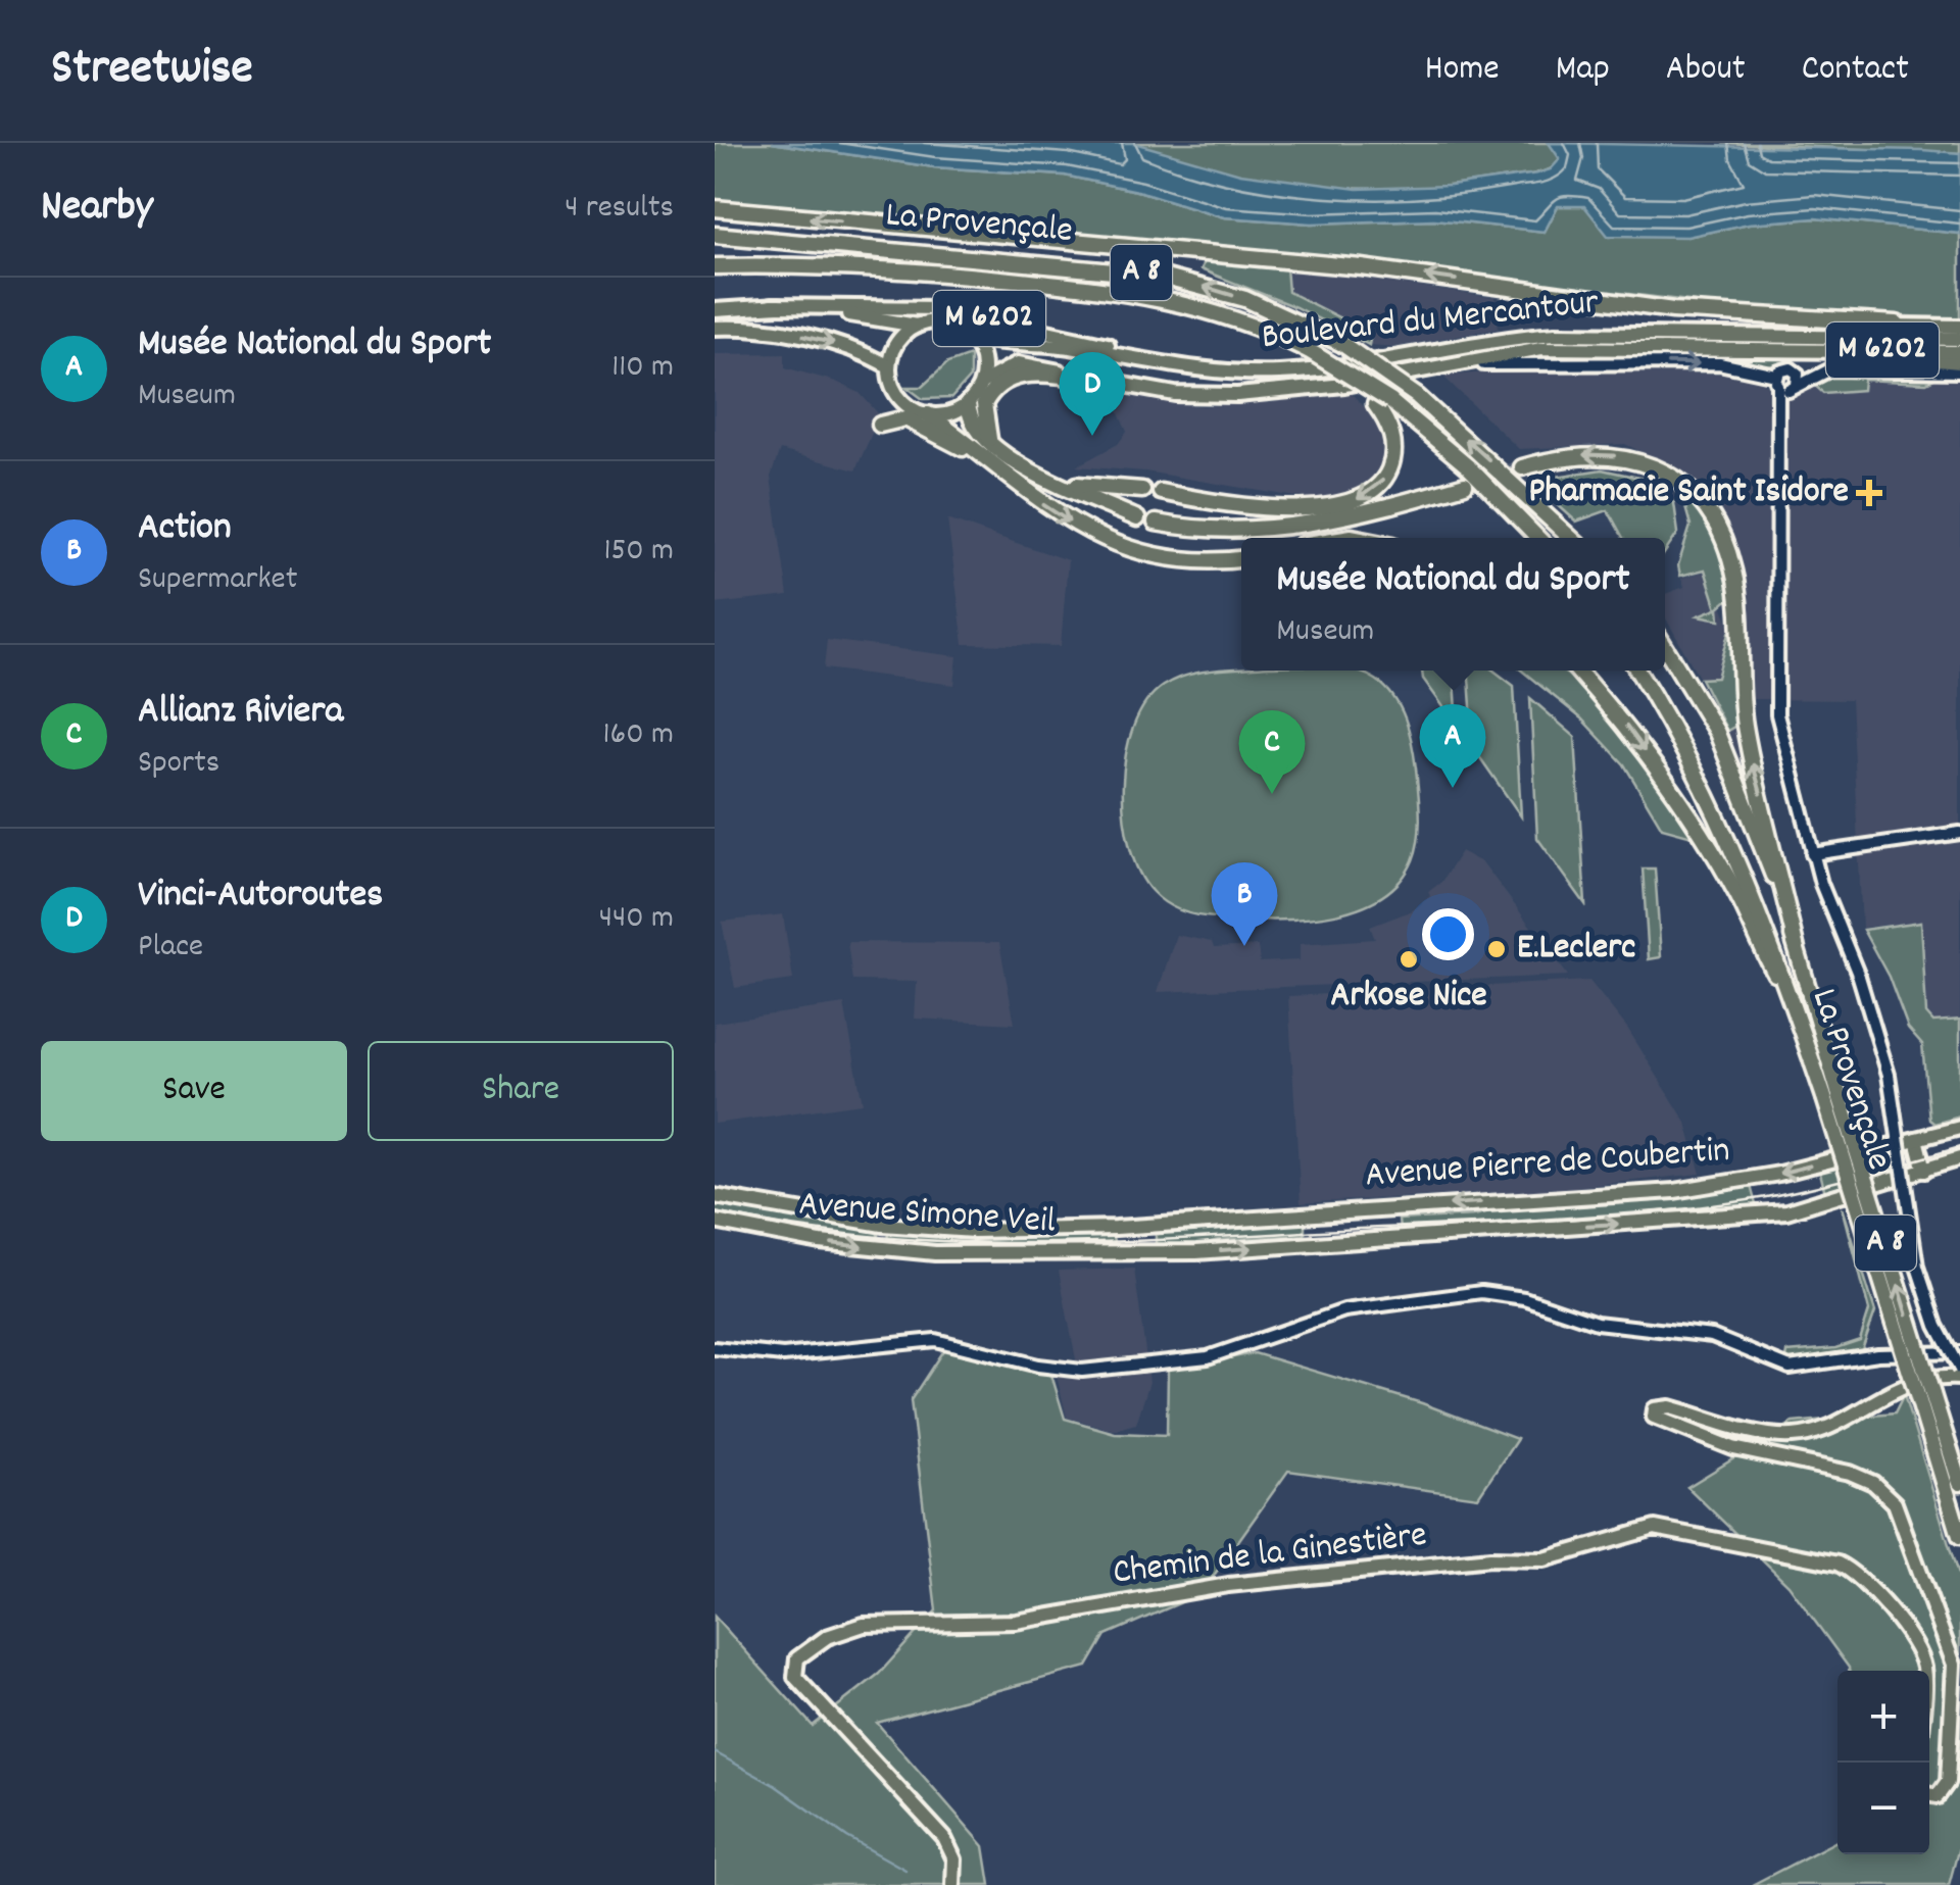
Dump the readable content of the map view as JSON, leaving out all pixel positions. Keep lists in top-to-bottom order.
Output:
{
  "streets": {
    "highway": ["La Provençale", "A 8"],
    "main road": [
      "M 6202",
      "Boulevard du Mercantour",
      "Avenue Pierre de Coubertin",
      "Avenue Simone Veil",
      "Chemin de la Ginestière"
    ]
  },
  "crossings": [
    ["M 6202", "Boulevard du Mercantour"],
    ["Avenue Pierre de Coubertin", "Avenue Simone Veil"]
  ],
  "places": {
    "health": ["Pharmacie Saint Isidore"],
    "other": ["E.Leclerc", "Arkose Nice"]
  },
  "page": {
    "header": "Streetwise",
    "nav": [
      "Home",
      "Map",
      "About",
      "Contact"
    ],
    "heading": ["Nearby", "4 results"],
    "list": [
      {
        "mark": "A",
        "name": "Musée National du Sport",
        "note": "Museum",
        "value": "110 m"
      },
      {
        "mark": "B",
        "name": "Action",
        "note": "Supermarket",
        "value": "150 m"
      },
      {
        "mark": "C",
        "name": "Allianz Riviera",
        "note": "Sports",
        "value": "160 m"
      },
      {
        "mark": "D",
        "name": "Vinci-Autoroutes",
        "note": "Place",
        "value": "440 m"
      }
    ],
    "pins": [
      "D",
      "A",
      "C",
      "B"
    ],
    "popup": ["Musée National du Sport", "Museum"],
    "buttons": ["Save", "Share"],
    "map_buttons": ["+", "−"]
  }
}
